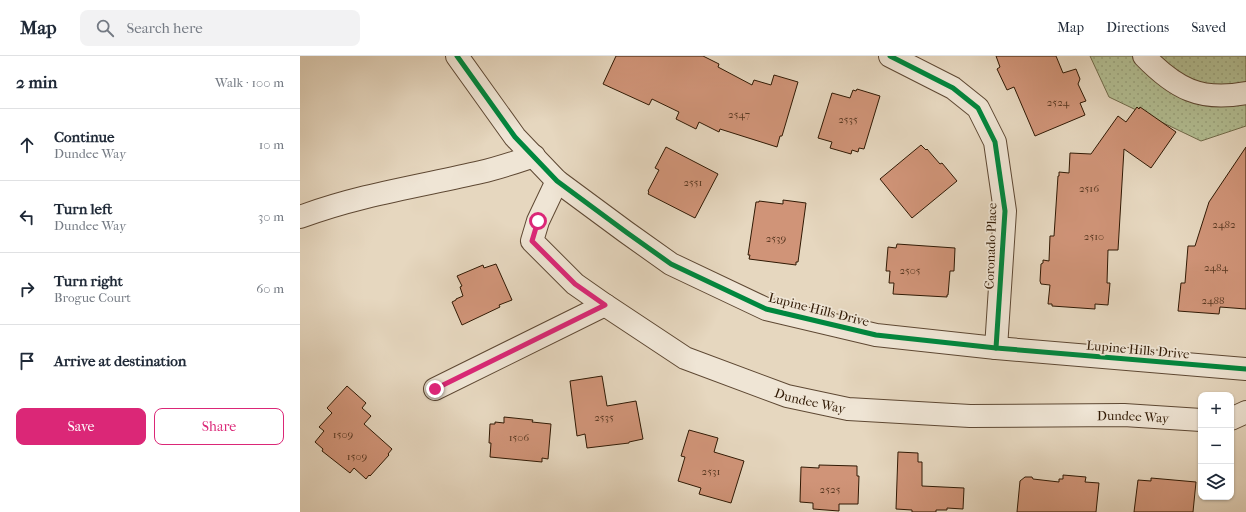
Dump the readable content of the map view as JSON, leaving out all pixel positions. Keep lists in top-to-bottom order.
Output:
{
  "streets": {
    "street": ["Coronado Place", "Lupine Hills Drive", "Dundee Way"]
  },
  "crossings": [
    ["Coronado Place", "Lupine Hills Drive"],
    ["Lupine Hills Drive", "Dundee Way"]
  ],
  "house_numbers": [
    "2524",
    "2547",
    "2535",
    "2551",
    "2516",
    "2482",
    "2510",
    "2539",
    "2484",
    "2505",
    "2488",
    "2535",
    "1509",
    "1506",
    "1509",
    "2531",
    "2525"
  ],
  "page": {
    "header": "Map",
    "search": "Search here",
    "nav": ["Map", "Directions", "Saved"],
    "heading": ["2 min", "Walk · 100 m"],
    "list": [
      ["Continue", "Dundee Way", "10 m"],
      ["Turn left", "Dundee Way", "30 m"],
      ["Turn right", "Brogue Court", "60 m"],
      "Arrive at destination"
    ],
    "map_buttons": ["+", "−"],
    "buttons": ["Save", "Share"]
  }
}
